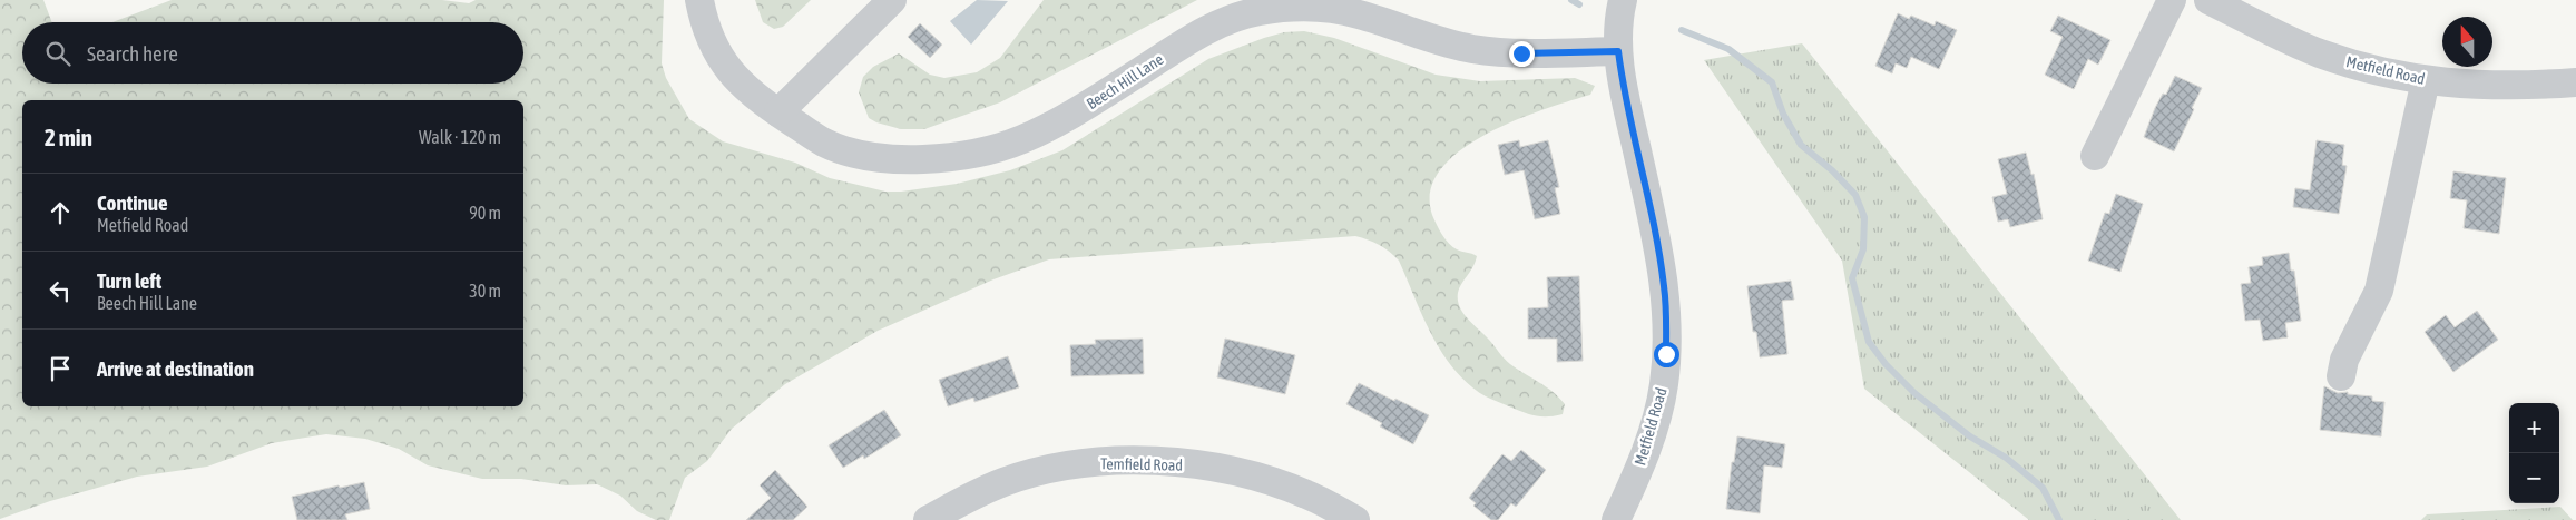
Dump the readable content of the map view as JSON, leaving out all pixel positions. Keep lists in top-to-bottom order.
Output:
{
  "streets": {
    "street": ["Metfield Road", "Beech Hill Lane", "Temfield Road"]
  },
  "crossings": [
    ["Metfield Road", "Beech Hill Lane"]
  ],
  "north": "top",
  "page": {
    "search": "Search here",
    "heading": ["2 min", "Walk · 120 m"],
    "list": [
      ["Continue", "Metfield Road", "90 m"],
      ["Turn left", "Beech Hill Lane", "30 m"],
      "Arrive at destination"
    ],
    "map_buttons": ["+", "−"]
  }
}
